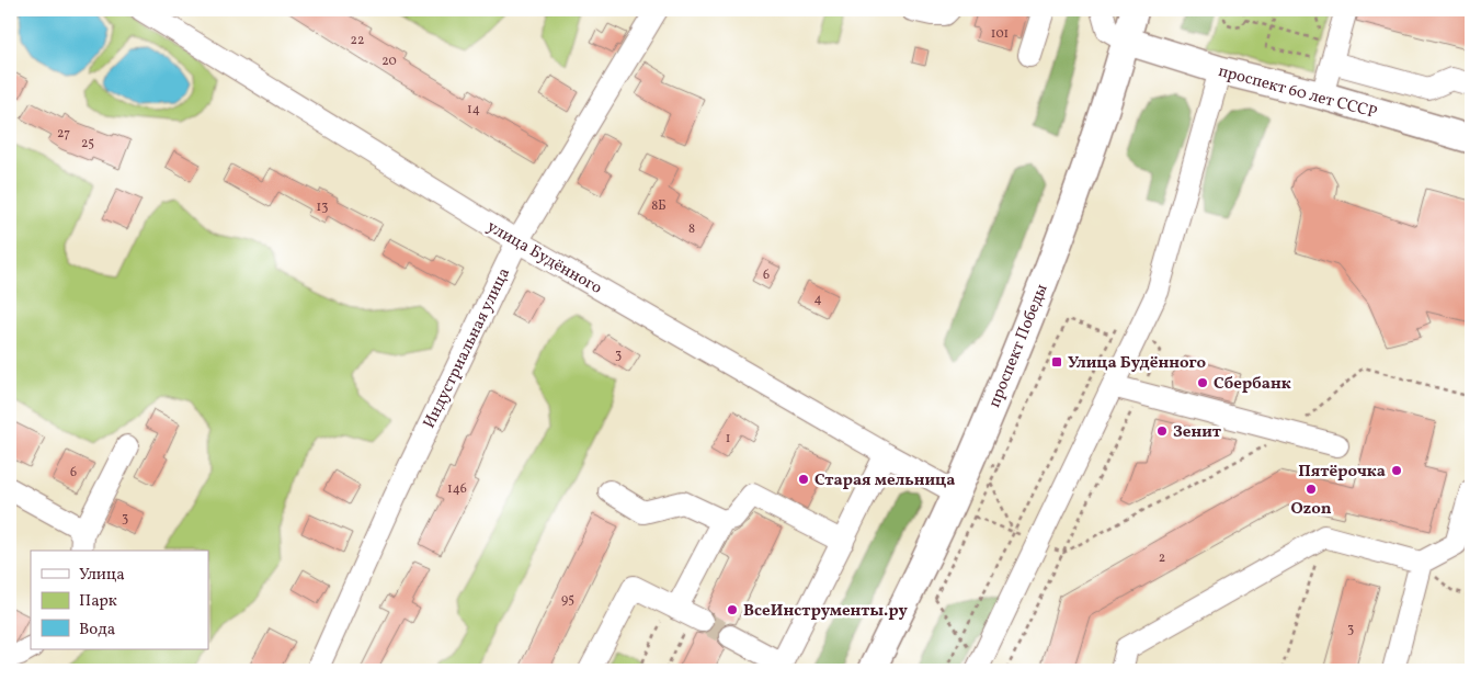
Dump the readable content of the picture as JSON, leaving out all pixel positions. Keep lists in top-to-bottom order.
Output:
{
  "streets": {
    "main road": ["проспект 60 лет СССР", "проспект Победы"],
    "street": ["улица Будённого", "Индустриальная улица"]
  },
  "crossings": [
    ["проспект 60 лет СССР", "проспект Победы"],
    ["улица Будённого", "проспект Победы"],
    ["улица Будённого", "Индустриальная улица"]
  ],
  "places": {
    "transit": ["Улица Будённого"],
    "other": [
      "Сбербанк",
      "Зенит",
      "Пятёрочка",
      "Старая мельница",
      "Ozon",
      "ВсеИнструменты.ру"
    ]
  },
  "house_numbers": [
    "101",
    "22",
    "20",
    "14",
    "27",
    "25",
    "8Б",
    "13",
    "8",
    "6",
    "4",
    "3",
    "1",
    "6",
    "146",
    "3",
    "2",
    "95",
    "3"
  ],
  "legend": ["Улица", "Парк", "Вода"]
}
